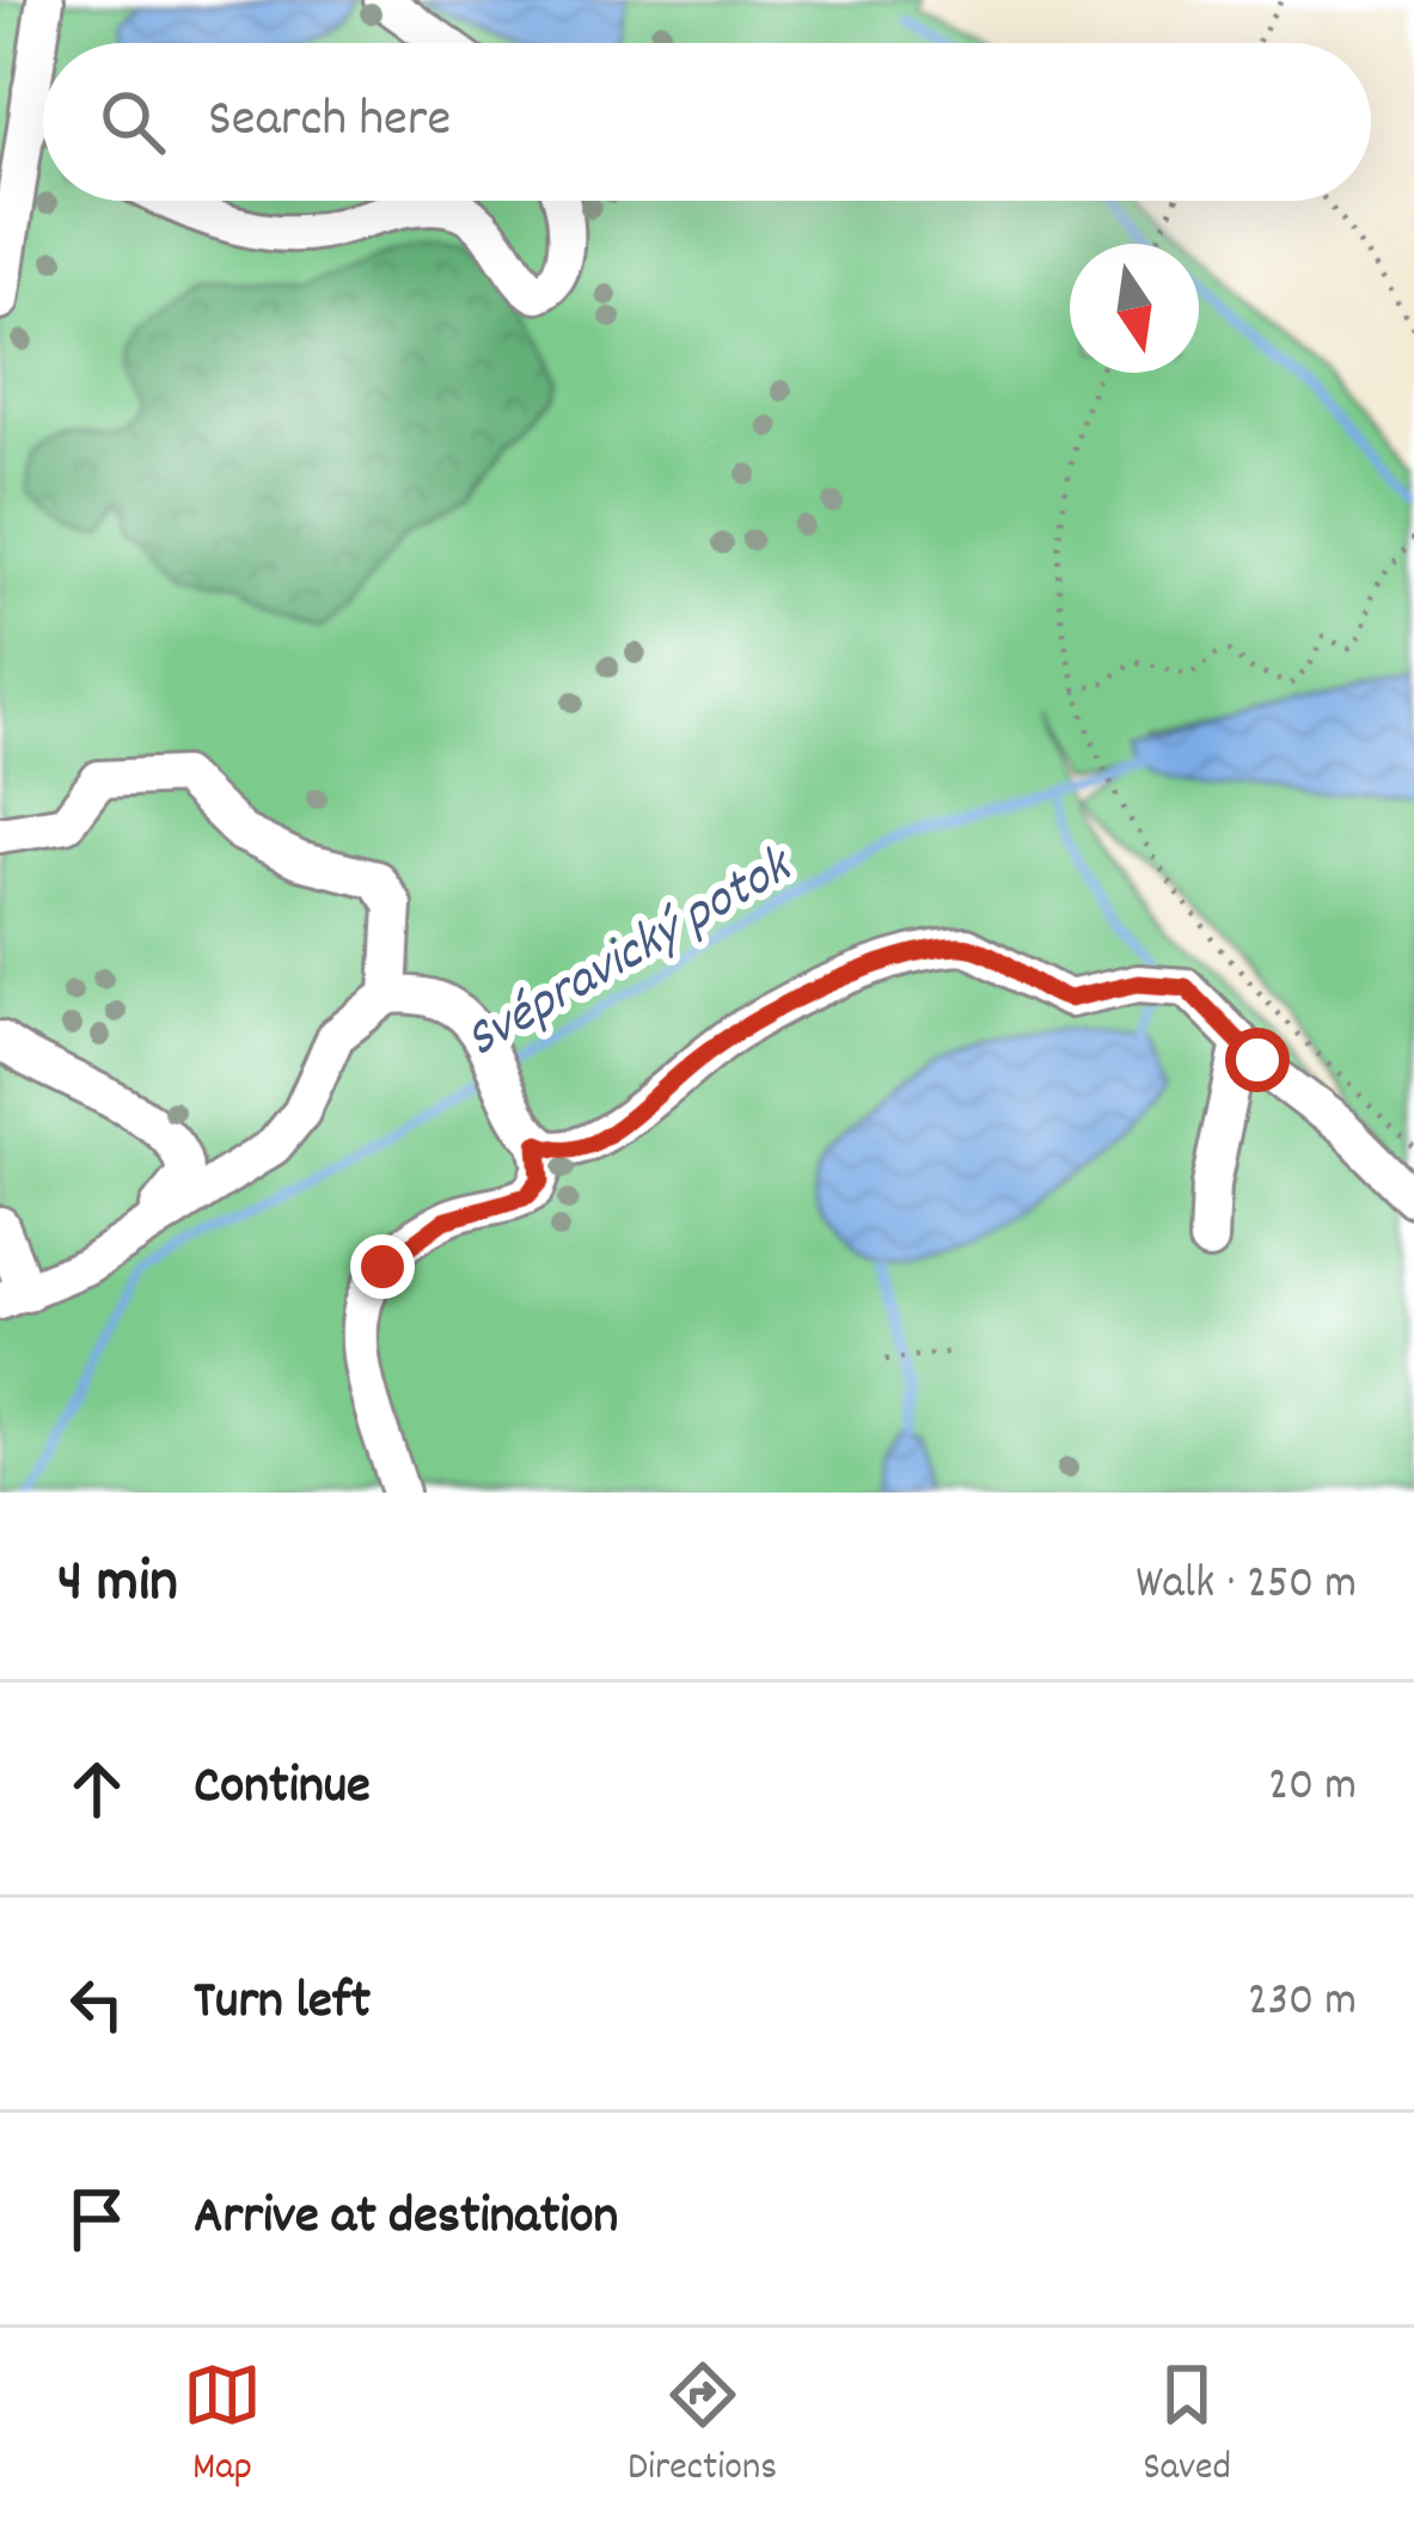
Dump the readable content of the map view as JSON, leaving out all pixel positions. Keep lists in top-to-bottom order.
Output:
{
  "water": ["Svépravický potok"],
  "north": "bottom",
  "page": {
    "search": "Search here",
    "heading": ["4 min", "Walk · 250 m"],
    "list": [
      ["Continue", "20 m"],
      ["Turn left", "230 m"],
      "Arrive at destination"
    ],
    "nav": ["Map", "Directions", "Saved"]
  }
}
